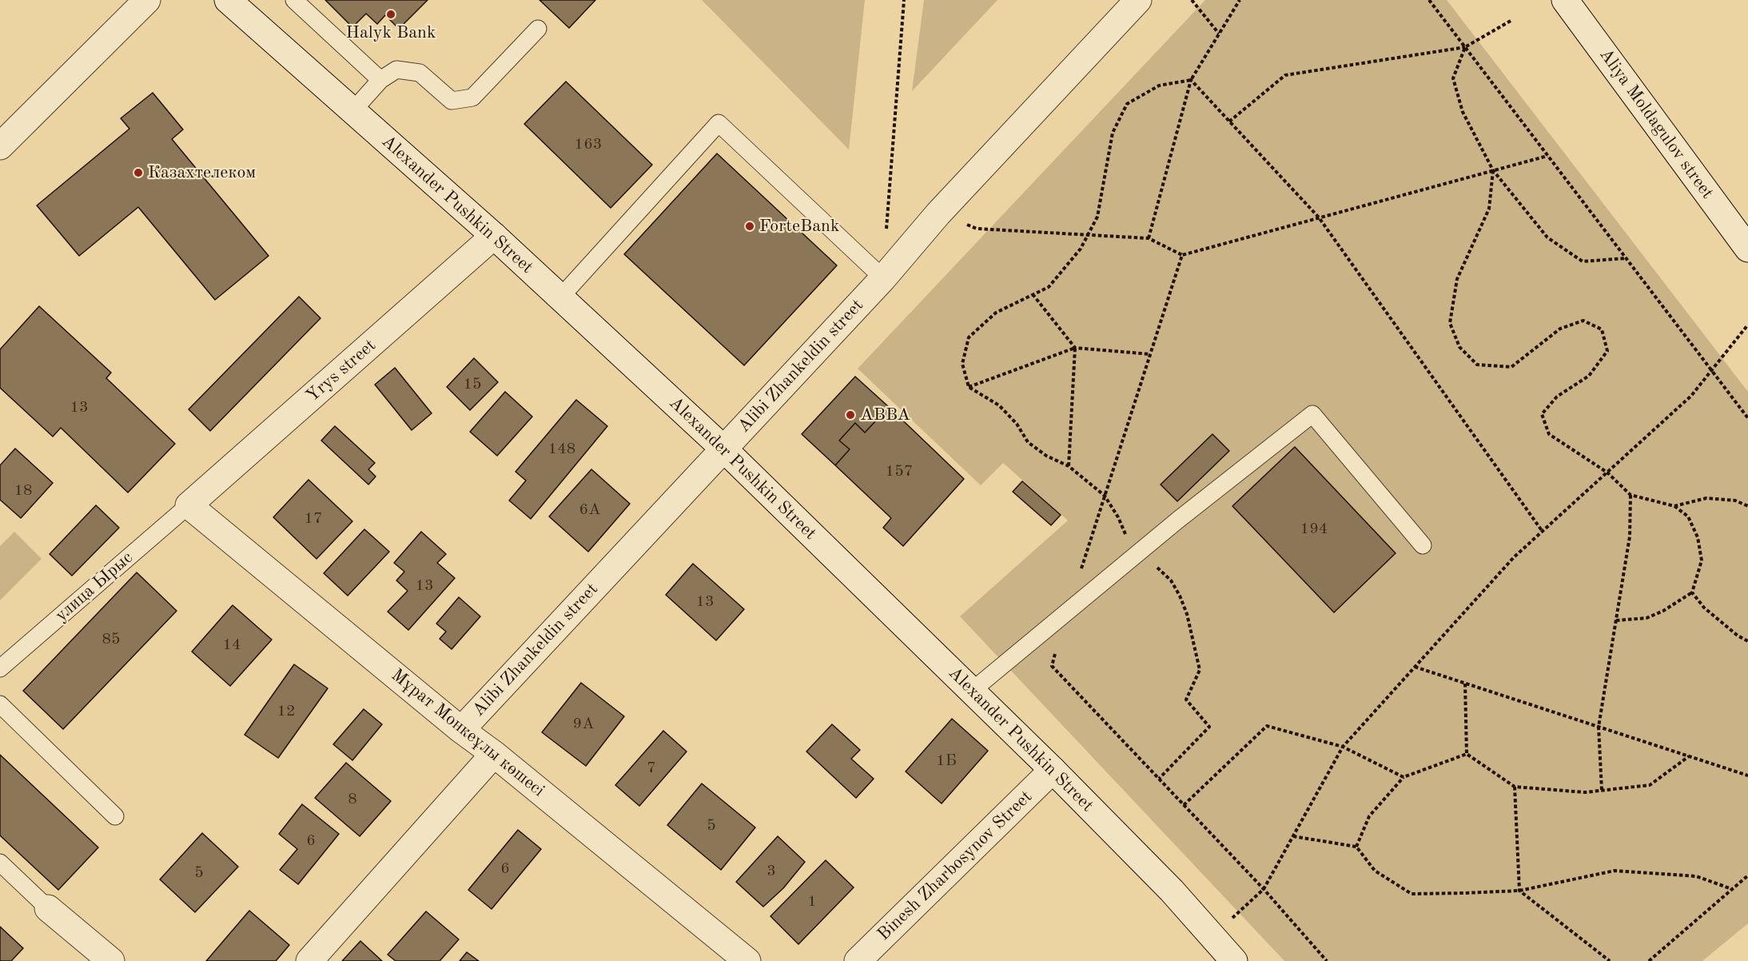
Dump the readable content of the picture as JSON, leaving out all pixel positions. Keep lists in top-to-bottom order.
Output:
{
  "streets": {
    "street": [
      "Aliya Moldagulov street",
      "Alexander Pushkin Street",
      "Alibi Zhankeldin street",
      "Yrys street",
      "Мұрат Монкеұлы көшесі",
      "Binesh Zharbosynov Street"
    ],
    "lane": ["улица Ырыс"]
  },
  "crossings": [
    ["Alexander Pushkin Street", "Alibi Zhankeldin street"],
    ["Alexander Pushkin Street", "Yrys street"],
    ["Alexander Pushkin Street", "Binesh Zharbosynov Street"],
    ["Alibi Zhankeldin street", "Мұрат Монкеұлы көшесі"],
    ["Yrys street", "улица Ырыс"],
    ["Yrys street", "Мұрат Монкеұлы көшесі"],
    ["улица Ырыс", "Мұрат Монкеұлы көшесі"]
  ],
  "places": [
    "Halyk Bank",
    "Казахтелеком",
    "ForteBank",
    "ABBA"
  ],
  "house_numbers": [
    "163",
    "15",
    "13",
    "148",
    "157",
    "18",
    "6А",
    "17",
    "194",
    "13",
    "13",
    "85",
    "14",
    "12",
    "9А",
    "1Б",
    "7",
    "8",
    "5",
    "6",
    "6",
    "3",
    "5",
    "1"
  ]
}
